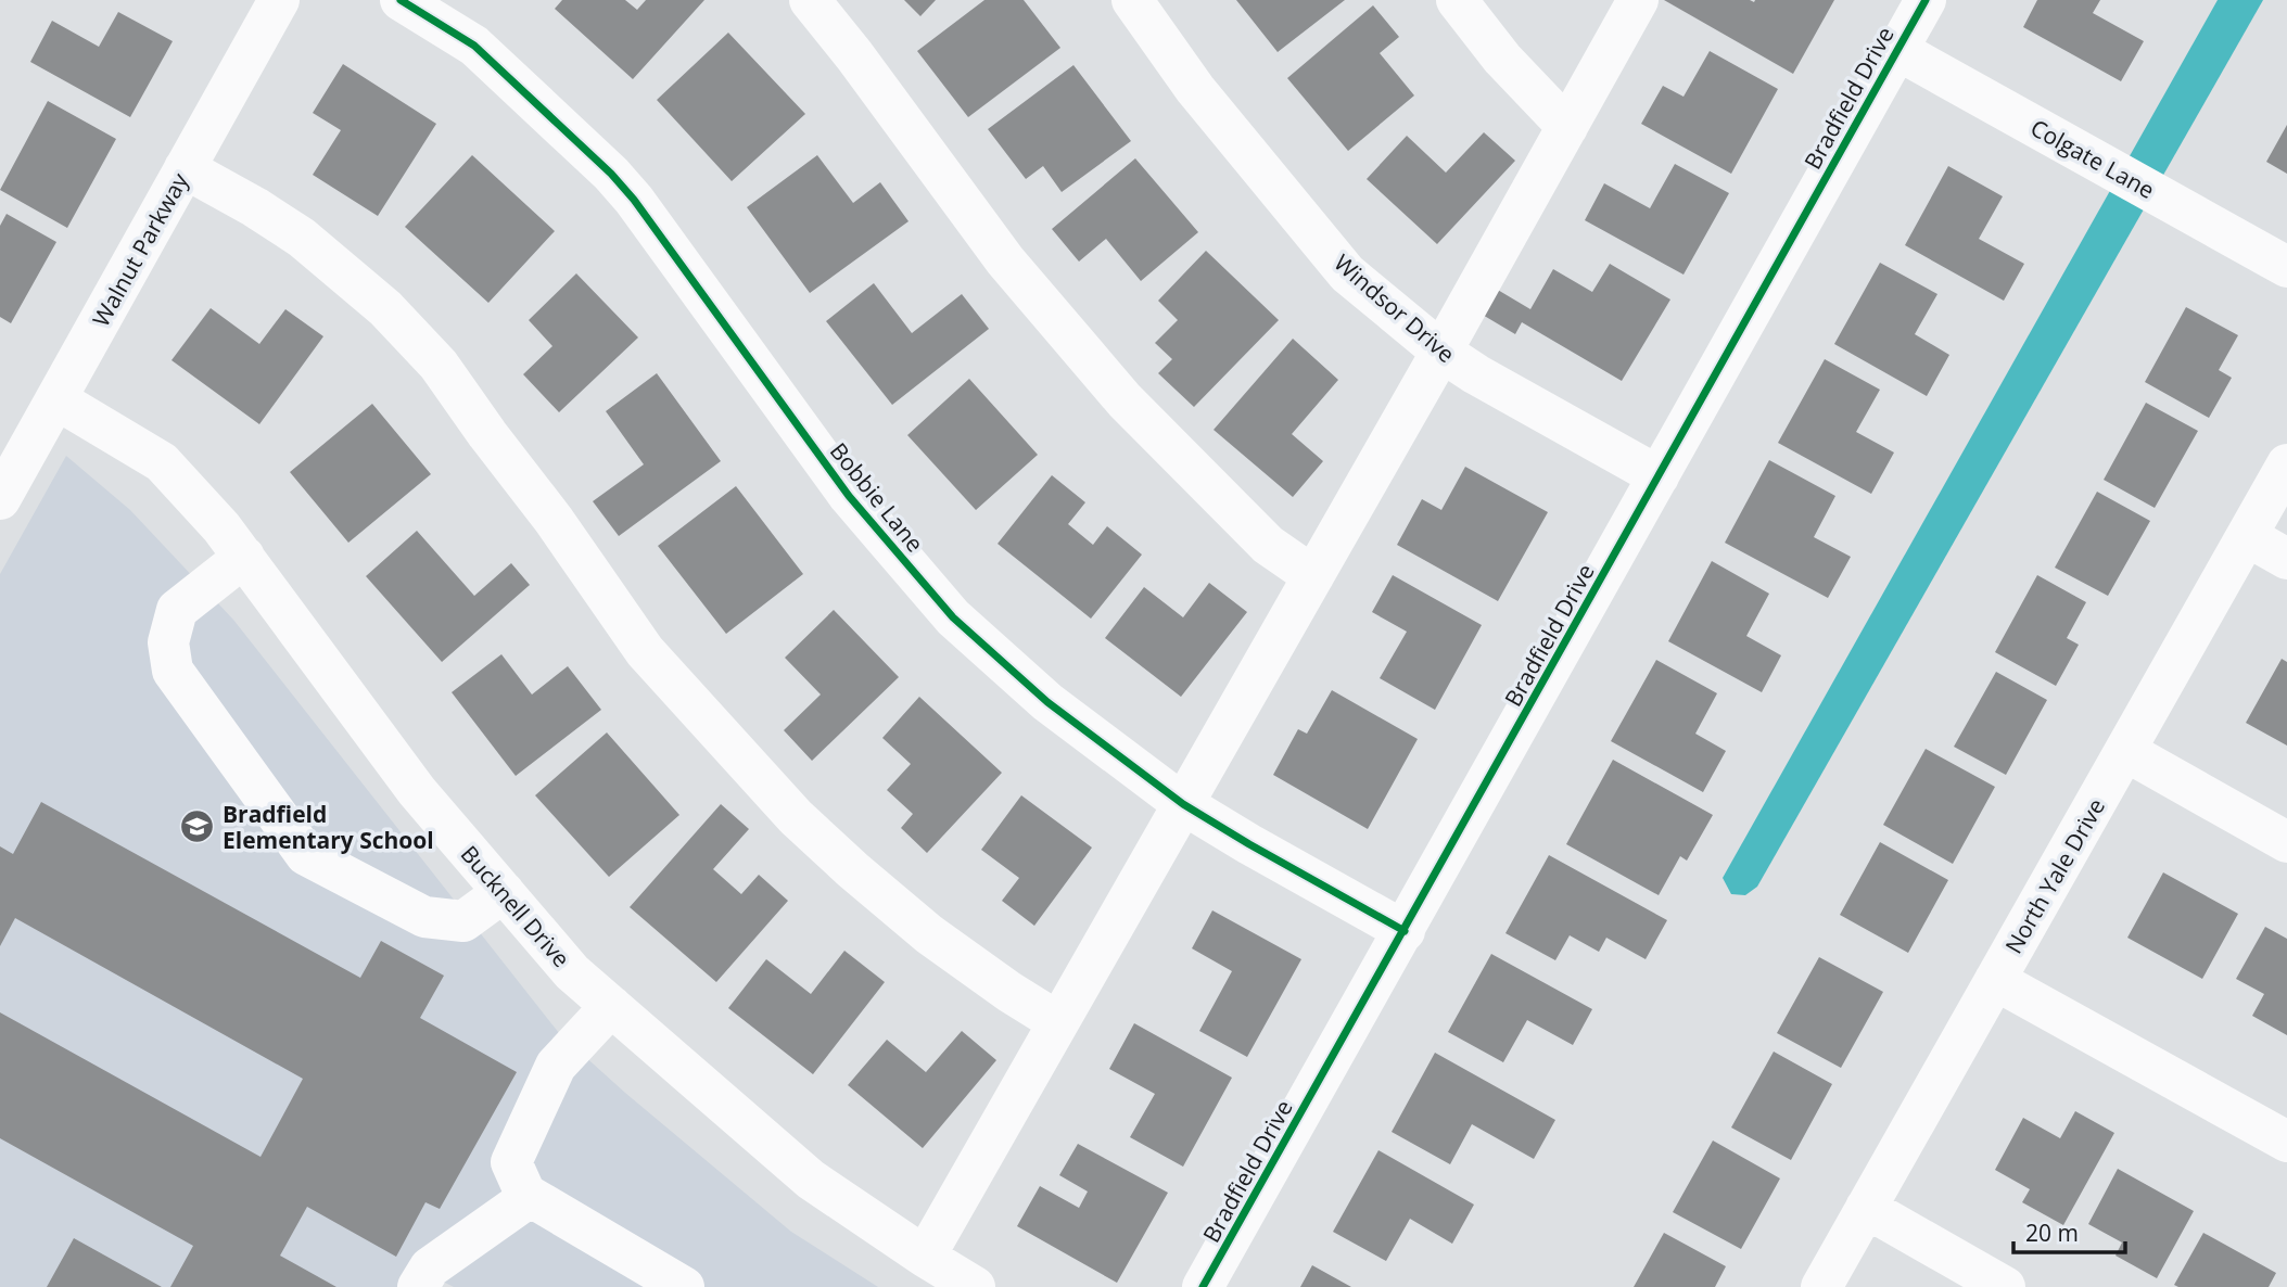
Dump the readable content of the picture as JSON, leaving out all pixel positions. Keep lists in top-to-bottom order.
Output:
{
  "streets": {
    "street": [
      "Bradfield Drive",
      "Colgate Lane",
      "Walnut Parkway",
      "Windsor Drive",
      "Bobbie Lane",
      "North Yale Drive",
      "Bucknell Drive"
    ]
  },
  "crossings": [
    ["Bradfield Drive", "Colgate Lane"],
    ["Bradfield Drive", "Windsor Drive"],
    ["Bradfield Drive", "Bobbie Lane"],
    ["Walnut Parkway", "Bucknell Drive"]
  ],
  "places": {
    "school or university": ["Bradfield Elementary School"]
  },
  "scale_bar": "20 m"
}
